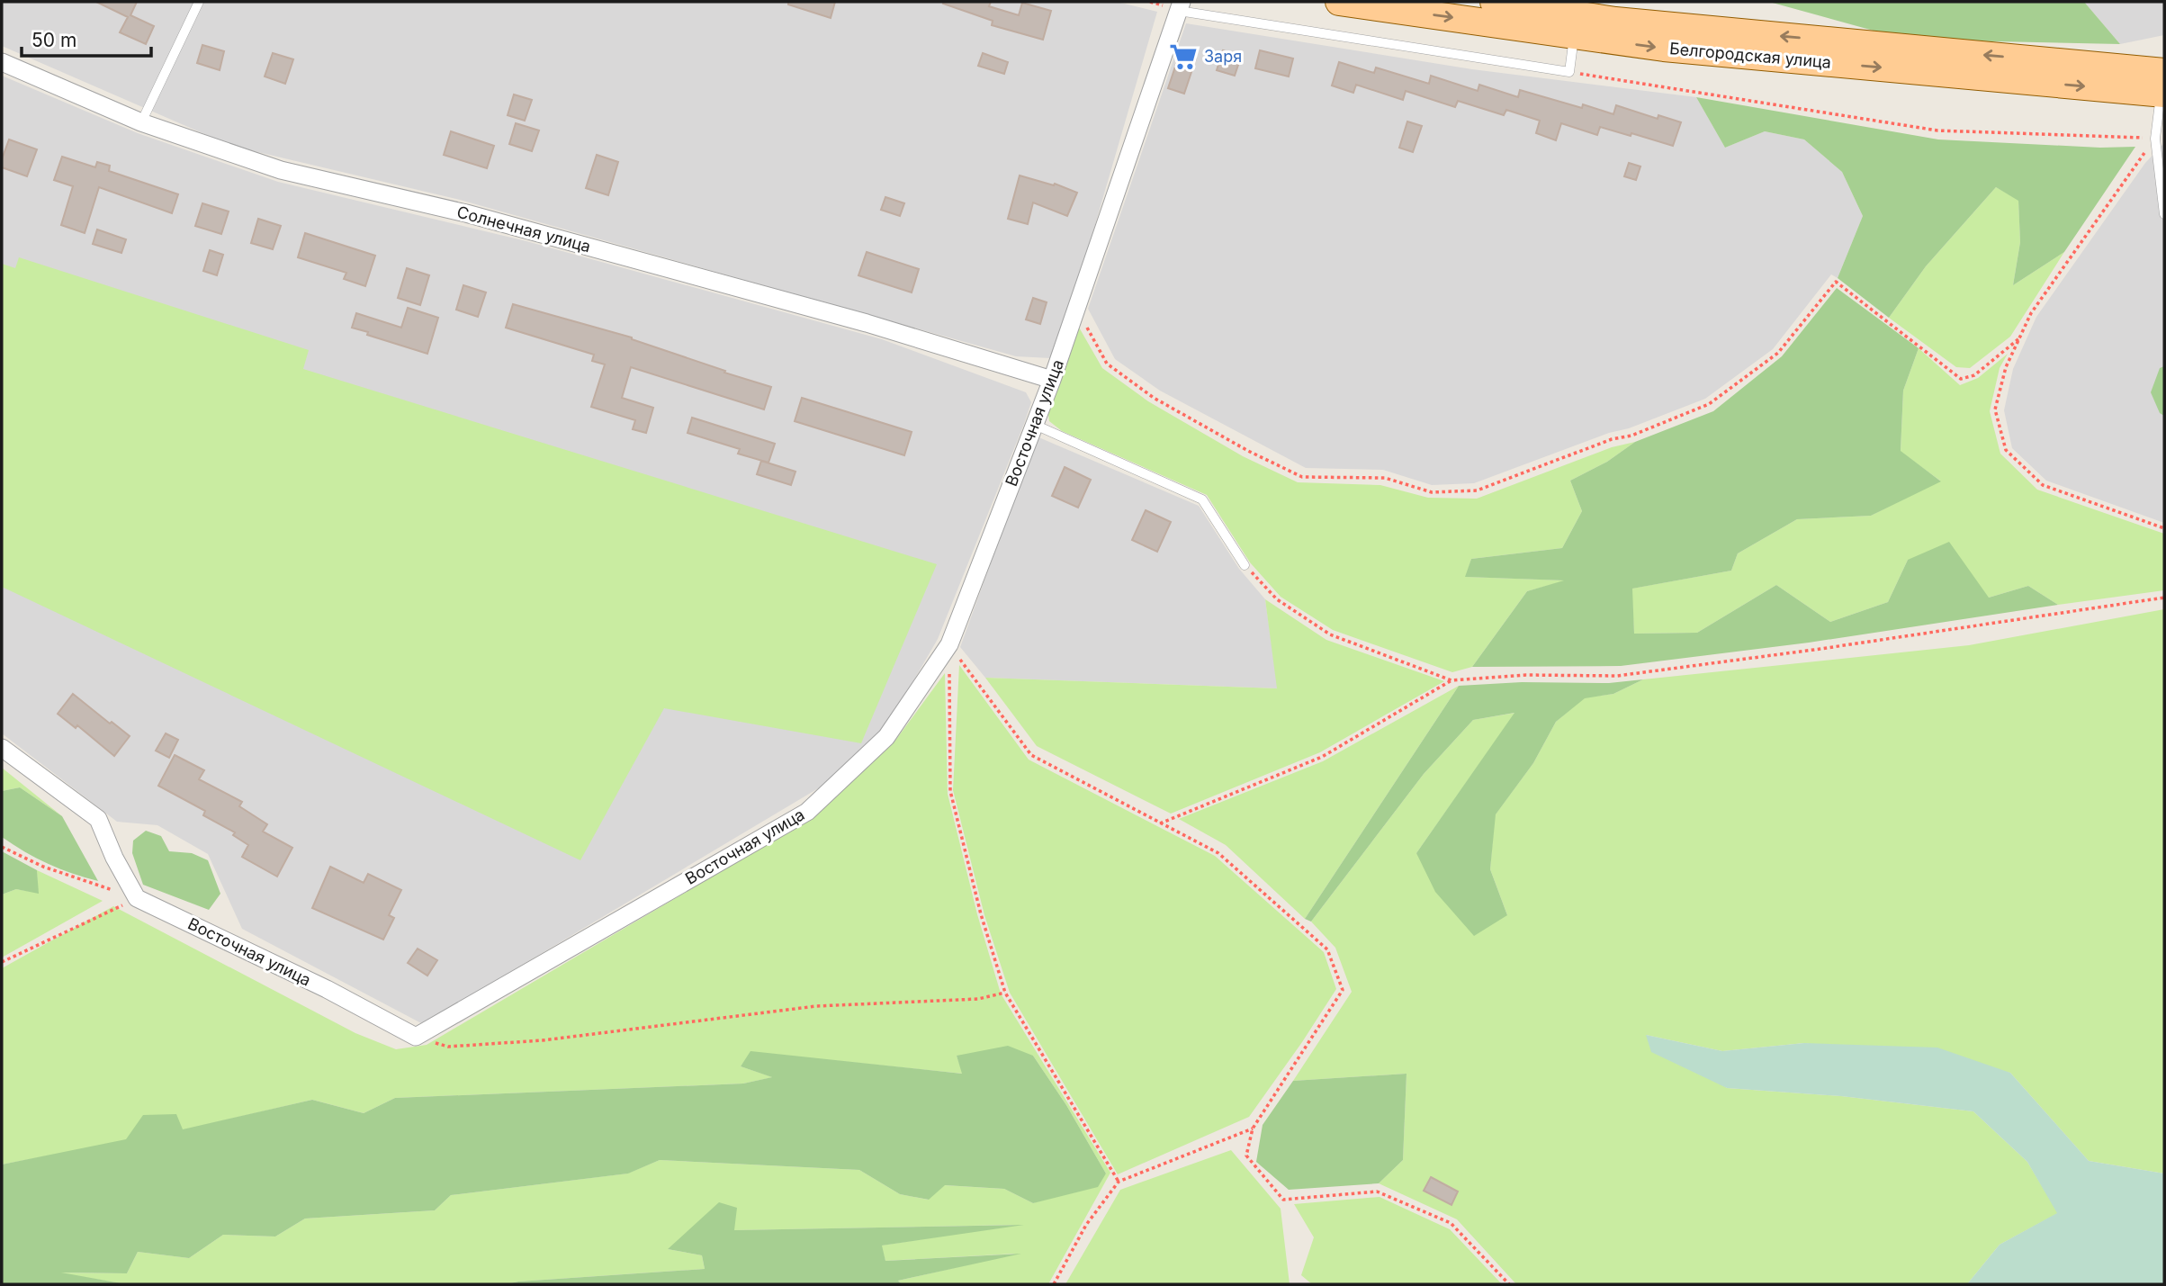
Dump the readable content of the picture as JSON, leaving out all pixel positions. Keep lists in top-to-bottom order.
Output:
{
  "streets": {
    "main road": ["Белгородская улица"],
    "street": ["Солнечная улица", "Восточная улица"]
  },
  "crossings": [
    ["Солнечная улица", "Восточная улица"]
  ],
  "places": {
    "supermarket": ["Заря"]
  },
  "scale_bar": "50 m"
}
